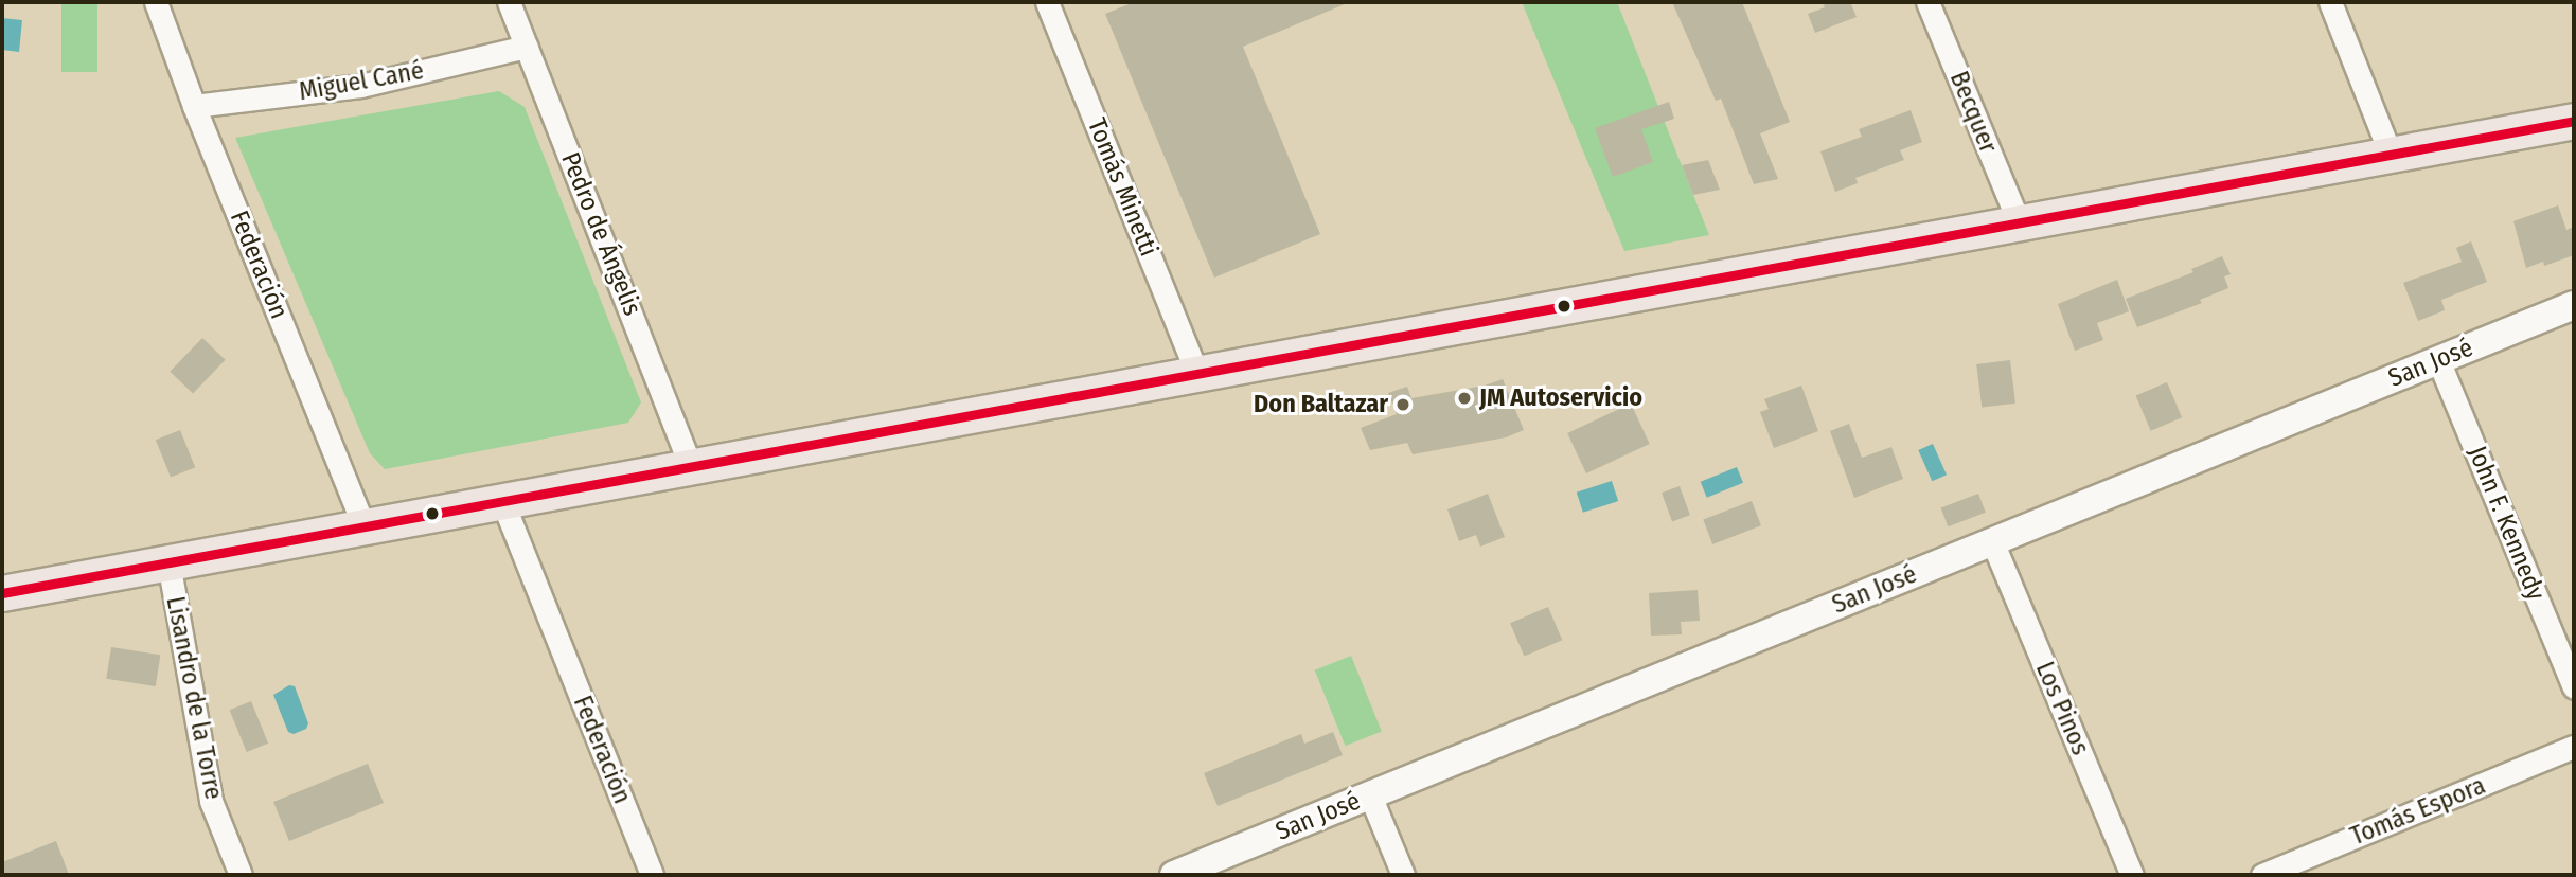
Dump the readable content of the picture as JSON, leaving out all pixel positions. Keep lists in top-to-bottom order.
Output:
{
  "streets": {
    "street": [
      "Miguel Cané",
      "Becquer",
      "Tomás Minetti",
      "Pedro de Ángelis",
      "Federación",
      "San José",
      "John F. Kennedy",
      "Lisandro de la Torre",
      "Los Pinos",
      "Tomás Espora"
    ]
  },
  "crossings": [
    ["Miguel Cané", "Pedro de Ángelis"],
    ["Miguel Cané", "Federación"],
    ["San José", "John F. Kennedy"],
    ["San José", "Los Pinos"]
  ],
  "places": ["JM Autoservicio", "Don Baltazar"]
}
